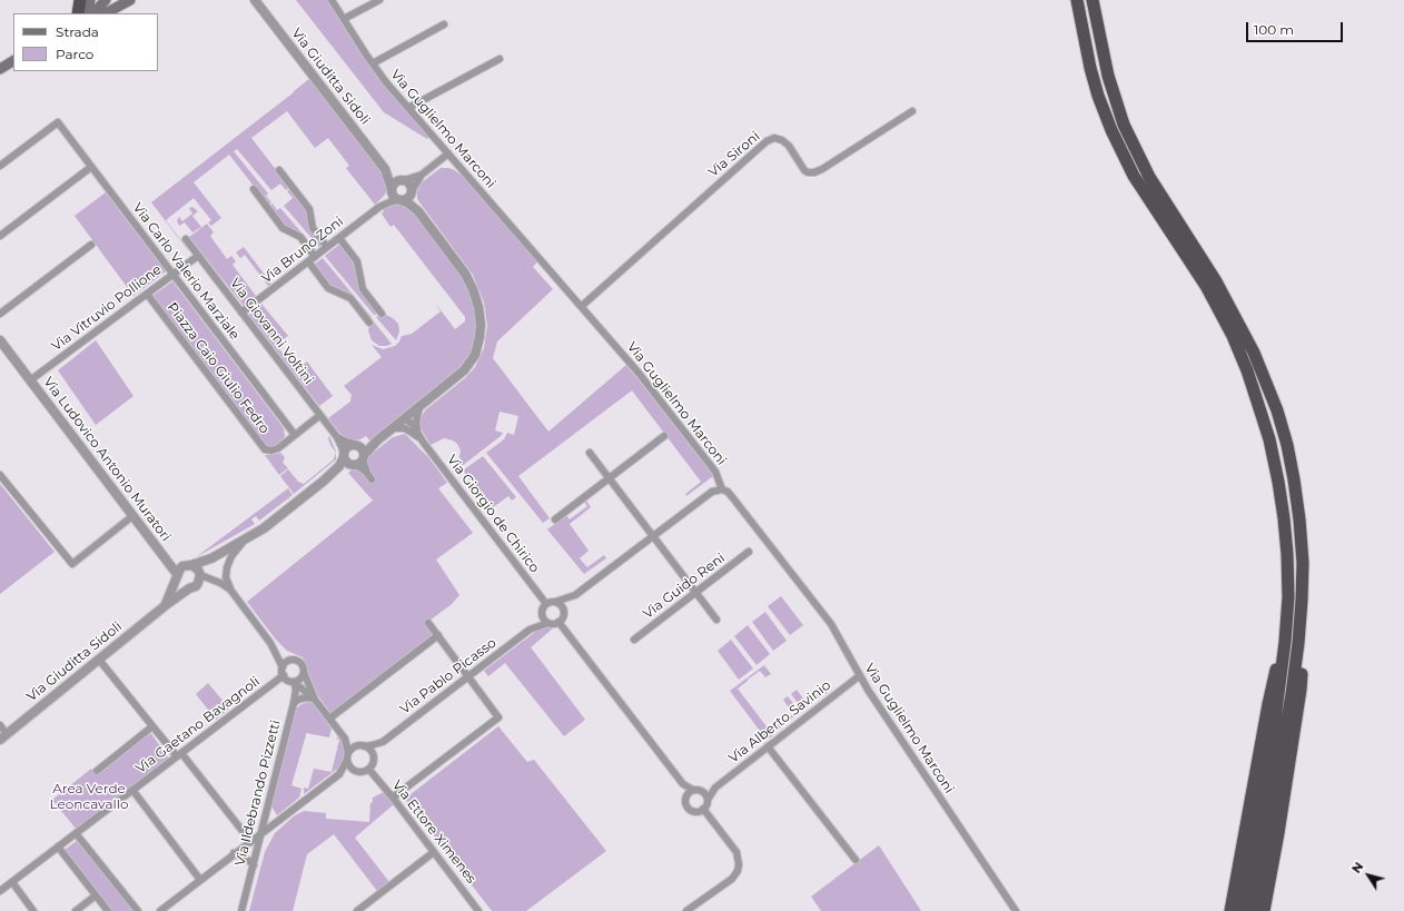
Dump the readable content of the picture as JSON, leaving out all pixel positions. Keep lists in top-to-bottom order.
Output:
{
  "streets": {
    "street": [
      "Via Giuditta Sidoli",
      "Via Guglielmo Marconi",
      "Via Sironi",
      "Via Bruno Zoni",
      "Via Carlo Valerio Marziale",
      "Via Vitruvio Pollione",
      "Via Giovanni Voltini",
      "Piazza Caio Giulio Fedro",
      "Via Ludovico Antonio Muratori",
      "Via Giorgio de Chirico",
      "Via Guido Reni",
      "Via Pablo Picasso",
      "Via Alberto Savinio",
      "Via Gaetano Bavagnoli",
      "Via Ildebrando Pizzetti",
      "Via Ettore Ximenes"
    ]
  },
  "crossings": [
    ["Via Giuditta Sidoli", "Via Bruno Zoni"],
    ["Via Giuditta Sidoli", "Via Ludovico Antonio Muratori"],
    ["Via Guglielmo Marconi", "Via Sironi"],
    ["Via Guglielmo Marconi", "Via Alberto Savinio"],
    ["Via Bruno Zoni", "Via Giovanni Voltini"],
    ["Via Carlo Valerio Marziale", "Via Vitruvio Pollione"],
    ["Via Carlo Valerio Marziale", "Piazza Caio Giulio Fedro"],
    ["Via Vitruvio Pollione", "Via Giovanni Voltini"],
    ["Via Vitruvio Pollione", "Piazza Caio Giulio Fedro"],
    ["Via Vitruvio Pollione", "Via Ludovico Antonio Muratori"],
    ["Via Giovanni Voltini", "Piazza Caio Giulio Fedro"],
    ["Via Giorgio de Chirico", "Via Pablo Picasso"],
    ["Via Pablo Picasso", "Via Ildebrando Pizzetti"],
    ["Via Pablo Picasso", "Via Ettore Ximenes"],
    ["Via Gaetano Bavagnoli", "Via Ildebrando Pizzetti"]
  ],
  "parks": ["Area Verde Leoncavallo"],
  "legend": ["Strada", "Parco"],
  "scale_bar": "100 m",
  "north": "top left"
}
